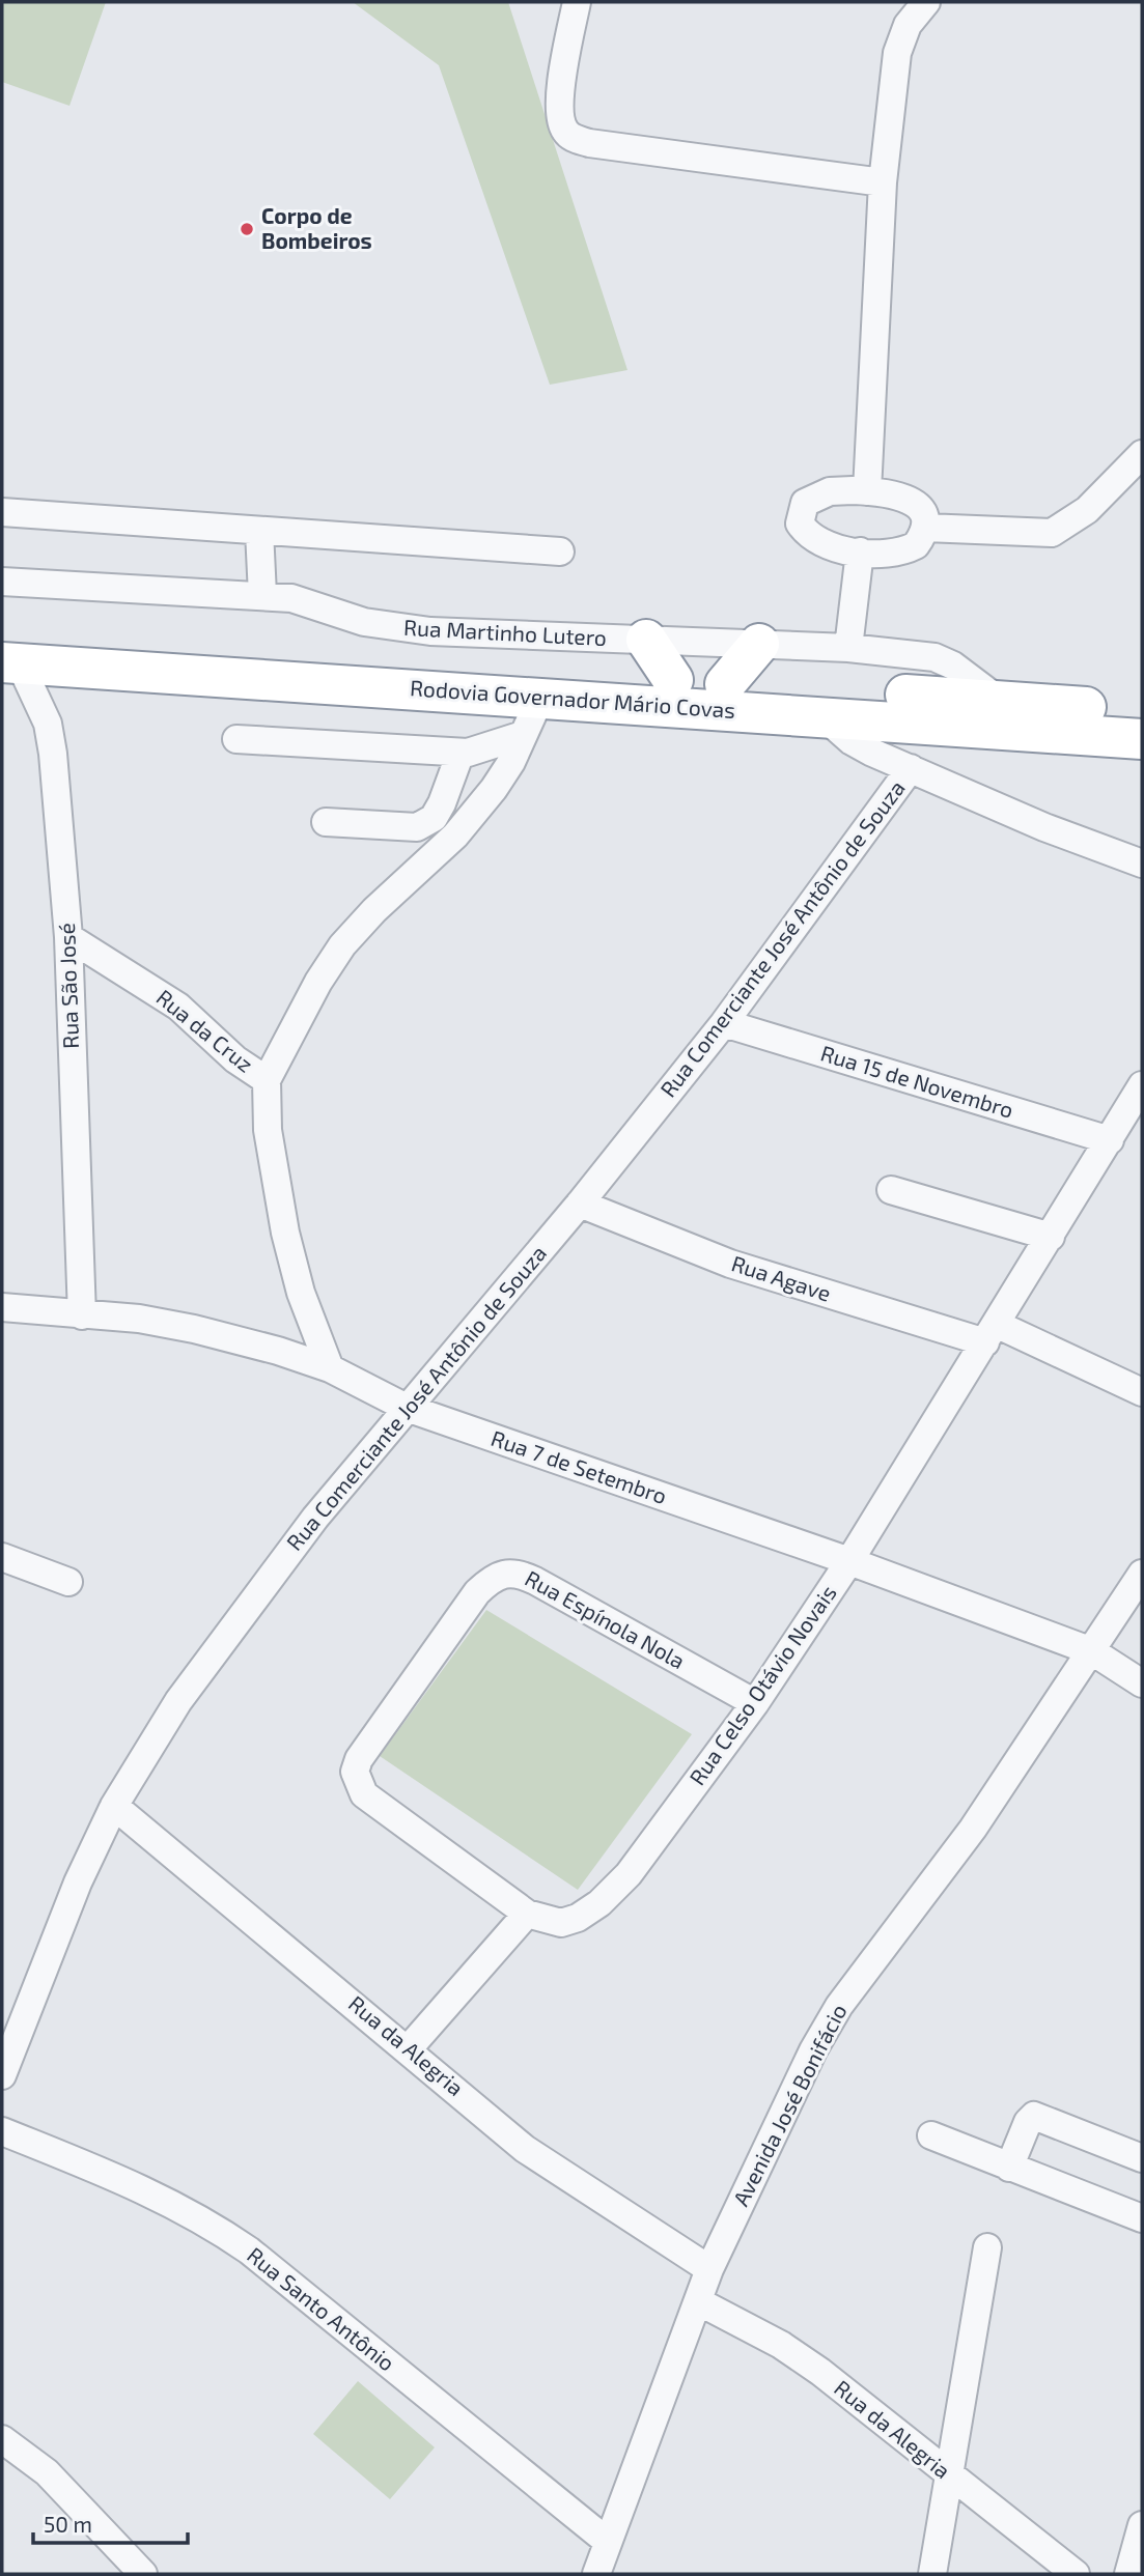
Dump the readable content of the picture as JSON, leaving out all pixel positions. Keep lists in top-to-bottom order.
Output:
{
  "streets": {
    "highway": ["Rodovia Governador Mário Covas"],
    "street": [
      "Rua Martinho Lutero",
      "Rua Comerciante José Antônio de Souza",
      "Rua São José",
      "Rua da Cruz",
      "Rua 15 de Novembro",
      "Rua Agave",
      "Rua 7 de Setembro",
      "Rua Espínola Nola",
      "Rua Celso Otávio Novais",
      "Rua da Alegria",
      "Avenida José Bonifácio",
      "Rua Santo Antônio"
    ]
  },
  "crossings": [
    ["Rua Martinho Lutero", "Rodovia Governador Mário Covas"],
    ["Rodovia Governador Mário Covas", "Rua São José"],
    ["Rua Comerciante José Antônio de Souza", "Rua 15 de Novembro"],
    ["Rua Comerciante José Antônio de Souza", "Rua Agave"],
    ["Rua Comerciante José Antônio de Souza", "Rua 7 de Setembro"],
    ["Rua Comerciante José Antônio de Souza", "Rua da Alegria"],
    ["Rua São José", "Rua da Cruz"],
    ["Rua São José", "Rua 7 de Setembro"],
    ["Rua 15 de Novembro", "Rua Celso Otávio Novais"],
    ["Rua Agave", "Rua Celso Otávio Novais"],
    ["Rua 7 de Setembro", "Rua Celso Otávio Novais"],
    ["Rua 7 de Setembro", "Avenida José Bonifácio"],
    ["Rua Espínola Nola", "Rua Celso Otávio Novais"],
    ["Rua da Alegria", "Avenida José Bonifácio"],
    ["Avenida José Bonifácio", "Rua Santo Antônio"]
  ],
  "places": ["Corpo de Bombeiros"],
  "scale_bar": "50 m"
}
